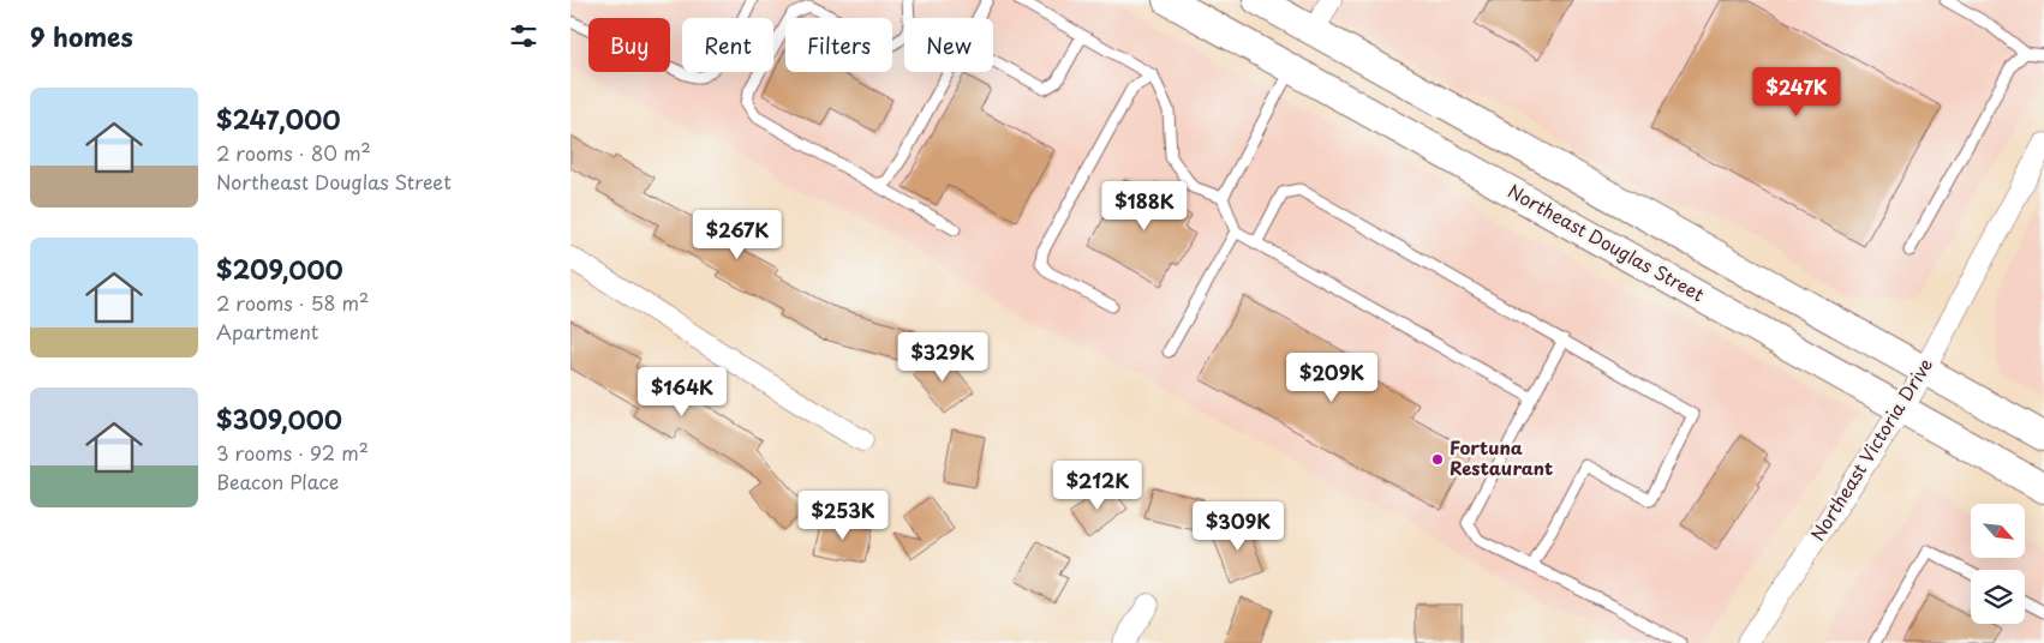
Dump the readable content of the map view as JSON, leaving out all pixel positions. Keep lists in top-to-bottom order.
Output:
{
  "streets": {
    "main road": ["Northeast Douglas Street"],
    "street": ["Northeast Victoria Drive"]
  },
  "crossings": [
    ["Northeast Douglas Street", "Northeast Victoria Drive"]
  ],
  "places": ["Fortuna Restaurant"],
  "north": "bottom right",
  "page": {
    "heading": "9 homes",
    "chip": [
      "Buy",
      "Rent",
      "Filters",
      "New"
    ],
    "price": [
      "$247K",
      "$188K",
      "$267K",
      "$329K",
      "$209K",
      "$164K",
      "$212K",
      "$253K",
      "$309K"
    ],
    "list": [
      {
        "name": "$247,000",
        "note": "2 rooms · 80 m² · Northeast Douglas Street"
      },
      {
        "name": "$209,000",
        "note": "2 rooms · 58 m² · Apartment"
      },
      {
        "name": "$309,000",
        "note": "3 rooms · 92 m² · Beacon Place"
      }
    ]
  }
}
